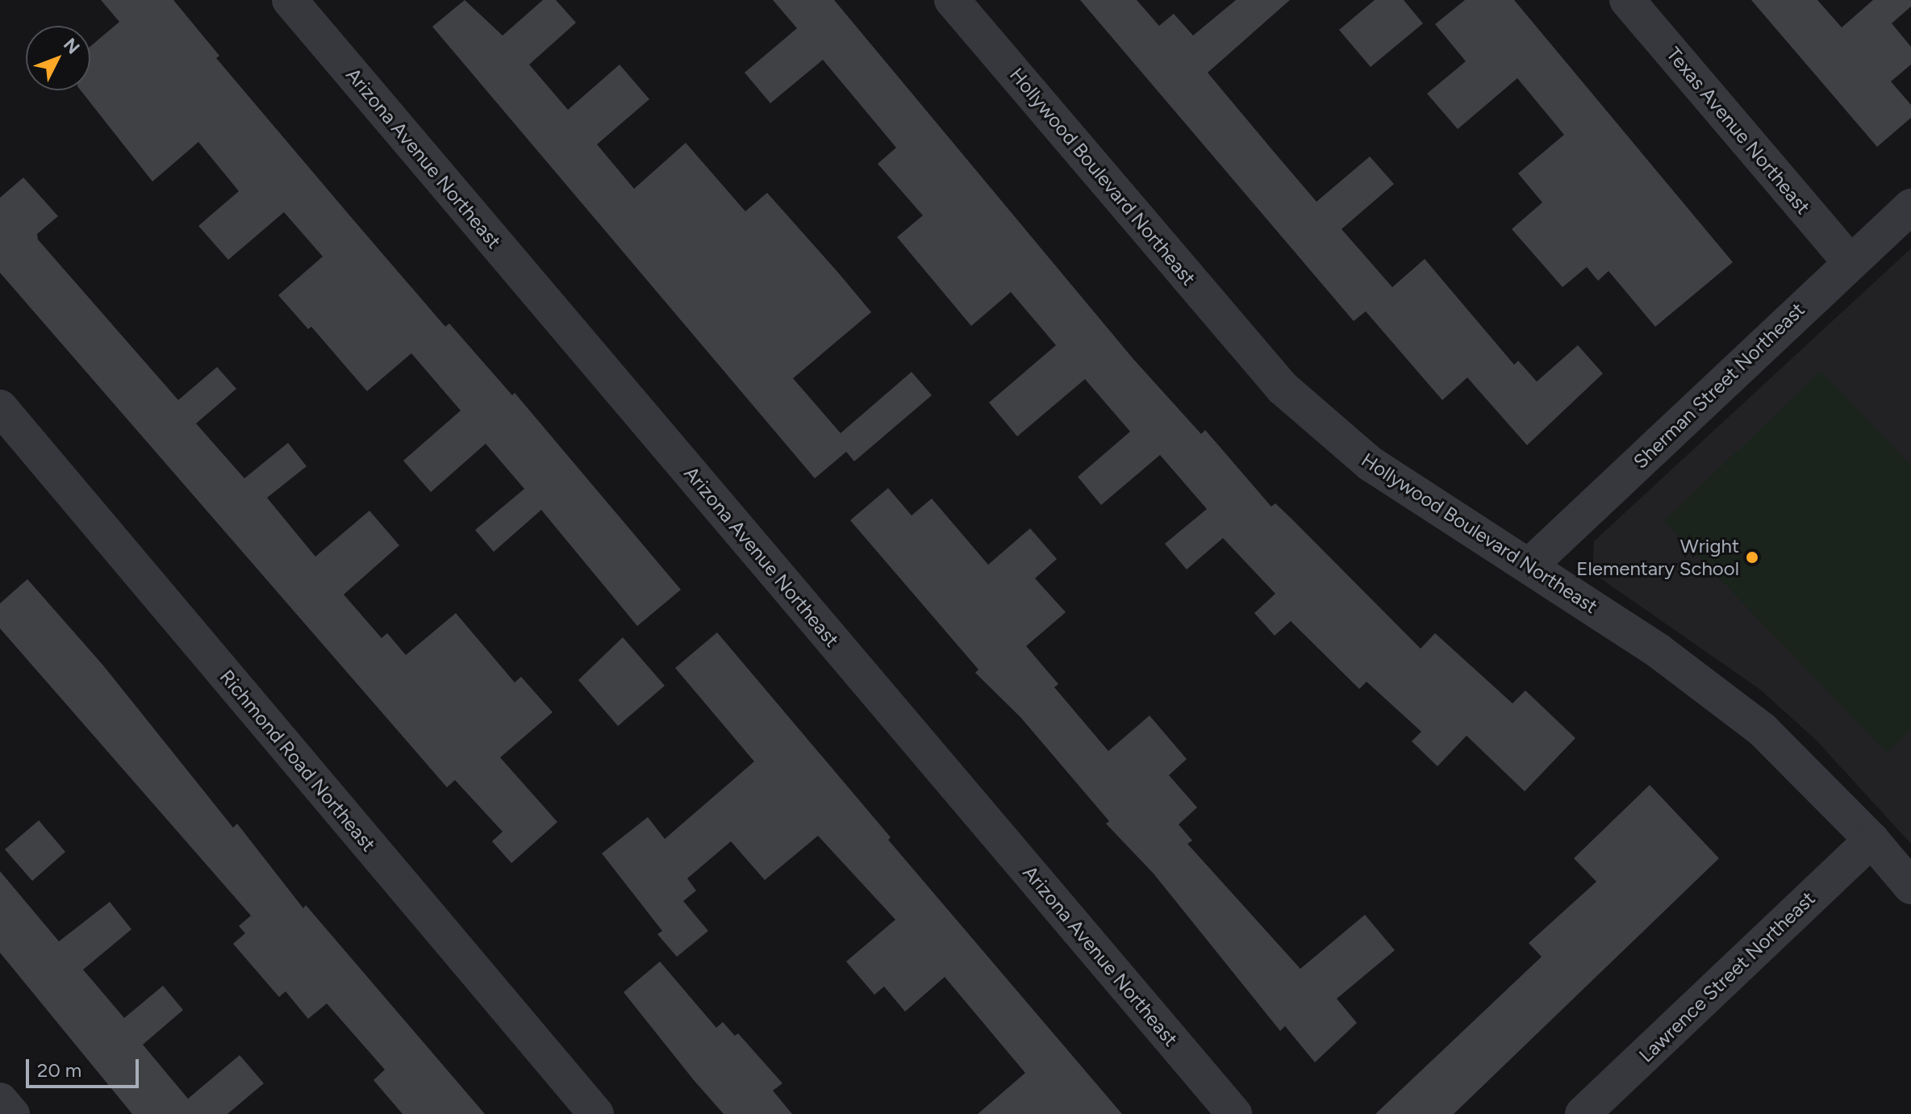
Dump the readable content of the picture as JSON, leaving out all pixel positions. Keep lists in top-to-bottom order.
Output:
{
  "streets": {
    "street": [
      "Texas Avenue Northeast",
      "Arizona Avenue Northeast",
      "Hollywood Boulevard Northeast",
      "Sherman Street Northeast",
      "Richmond Road Northeast",
      "Lawrence Street Northeast"
    ]
  },
  "crossings": [
    ["Texas Avenue Northeast", "Sherman Street Northeast"],
    ["Hollywood Boulevard Northeast", "Sherman Street Northeast"],
    ["Hollywood Boulevard Northeast", "Lawrence Street Northeast"]
  ],
  "places": ["Wright Elementary School"],
  "scale_bar": "20 m",
  "north": "top right"
}
